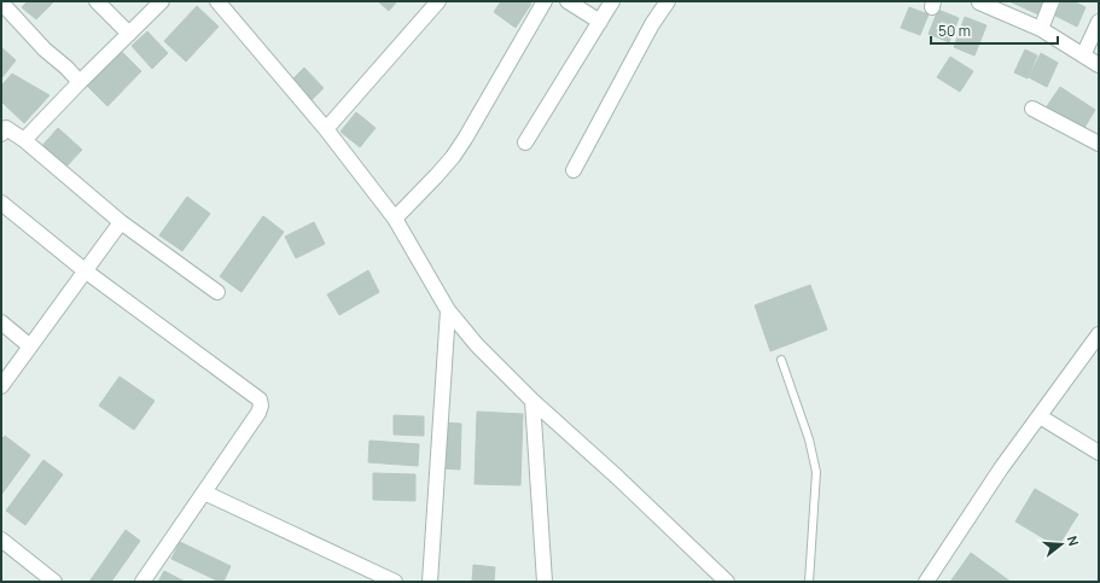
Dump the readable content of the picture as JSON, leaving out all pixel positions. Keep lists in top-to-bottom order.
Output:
{
  "scale_bar": "50 m",
  "north": "right"
}
